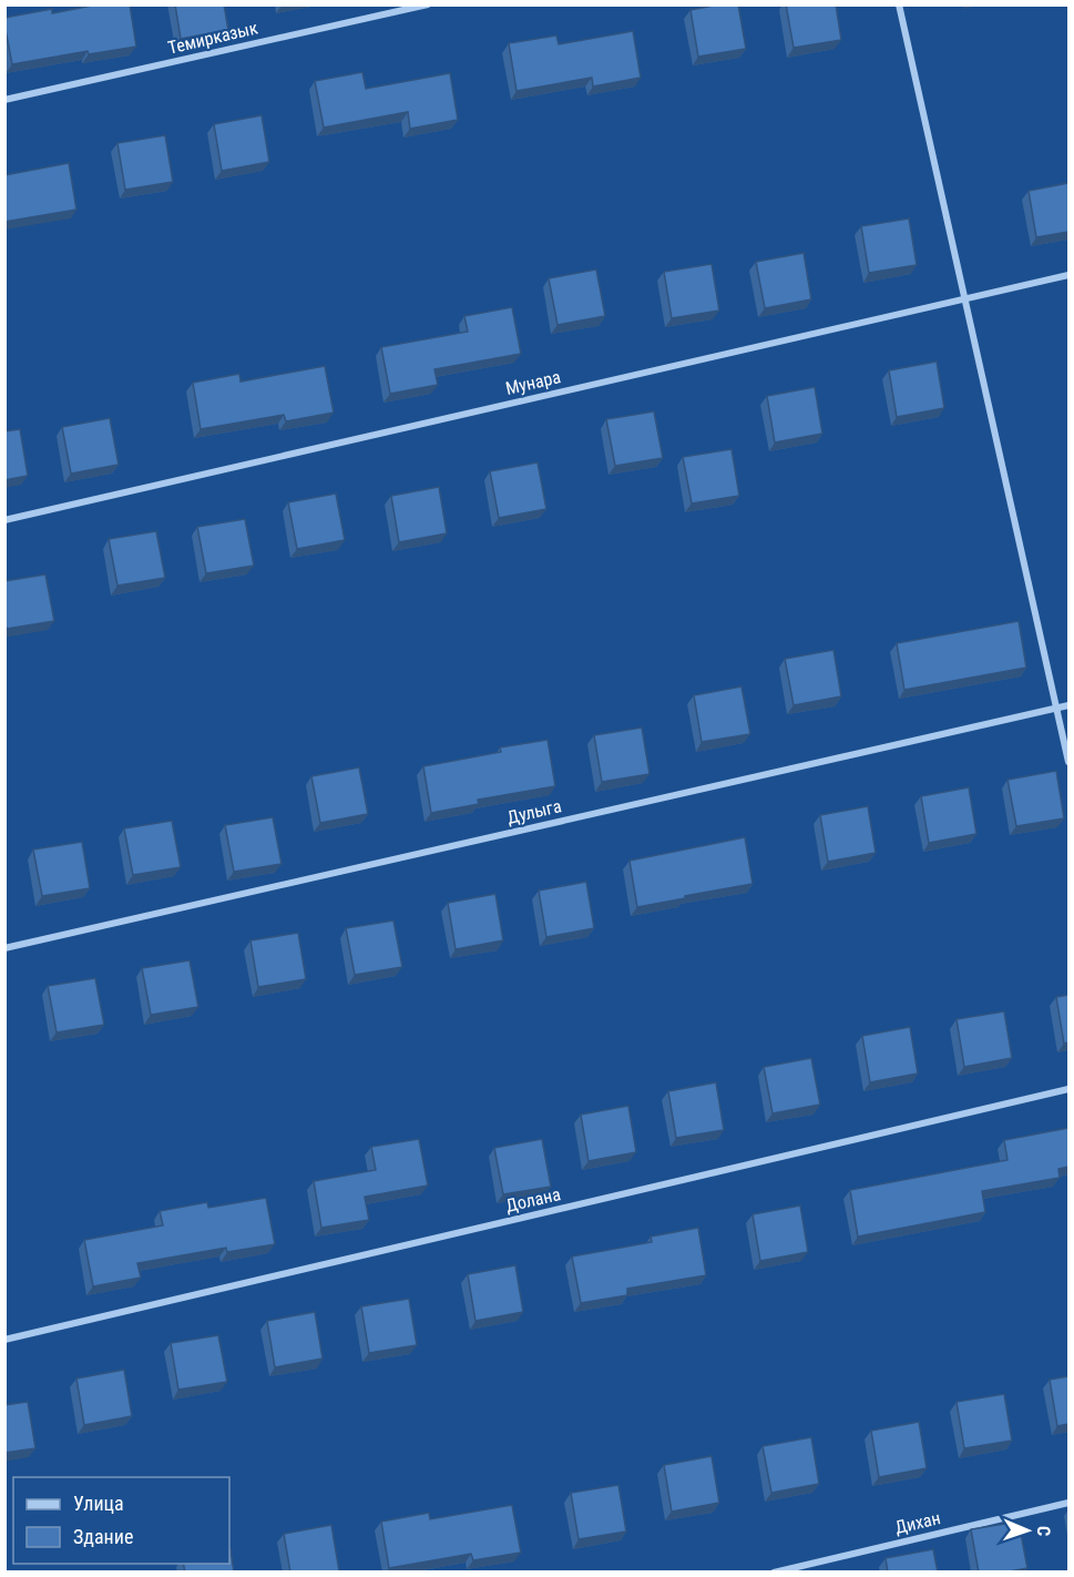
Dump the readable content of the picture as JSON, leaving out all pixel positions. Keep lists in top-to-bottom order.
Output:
{
  "streets": {
    "street": [
      "Темирказык",
      "Мунара",
      "Дулыга",
      "Долана",
      "Дихан"
    ]
  },
  "legend": ["Улица", "Здание"],
  "north": "right"
}
